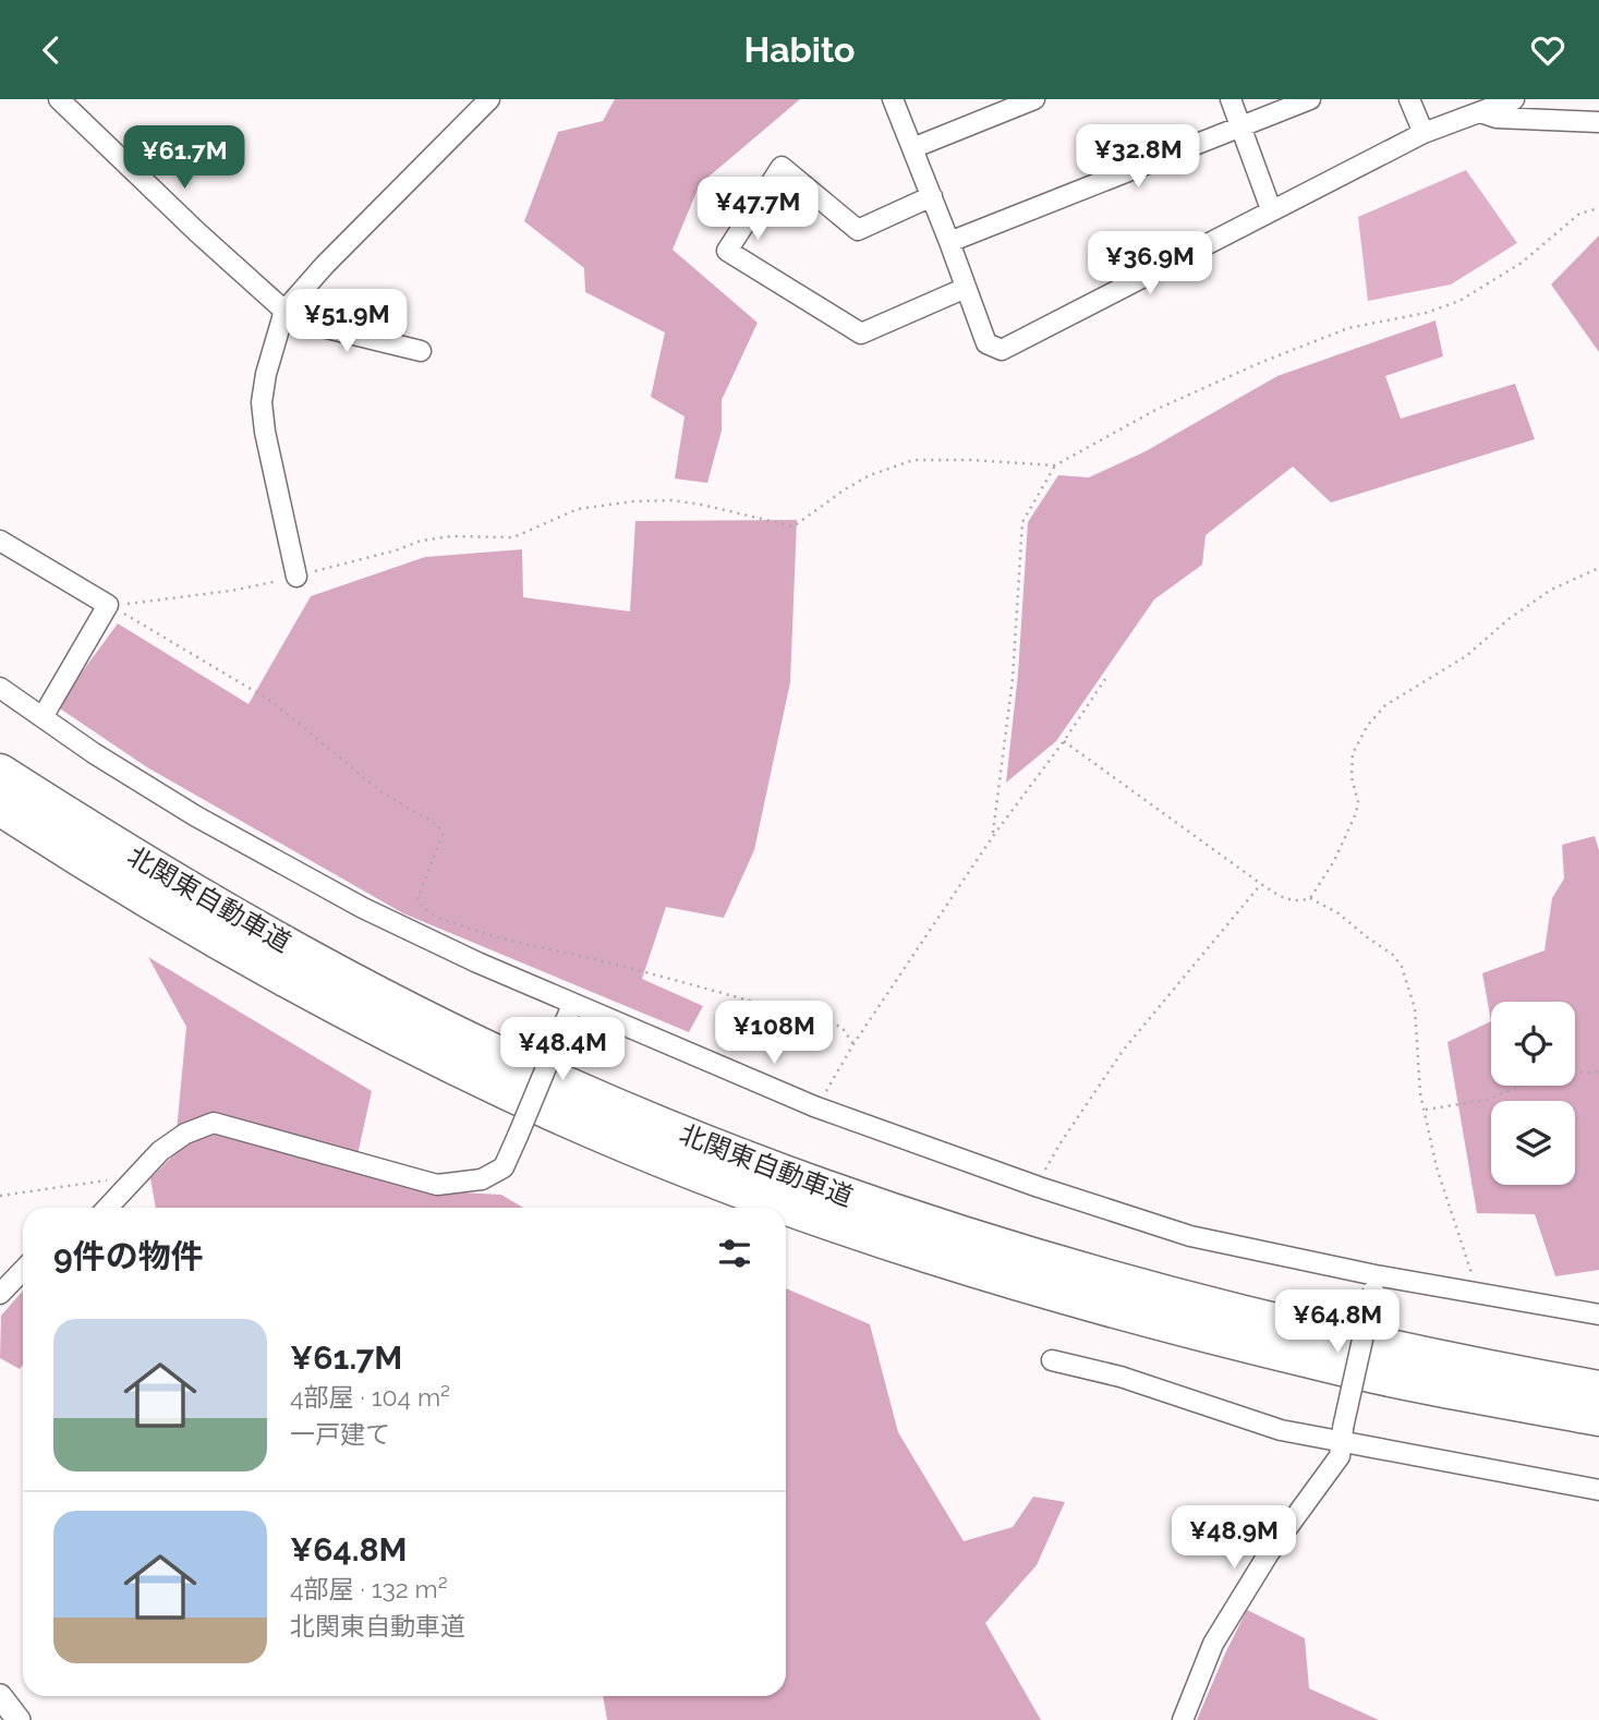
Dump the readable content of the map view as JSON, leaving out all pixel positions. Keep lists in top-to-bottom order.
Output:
{
  "streets": {
    "highway": ["北関東自動車道"]
  },
  "page": {
    "header": "Habito",
    "price": [
      "¥32.8M",
      "¥61.7M",
      "¥47.7M",
      "¥36.9M",
      "¥51.9M",
      "¥108M",
      "¥48.4M",
      "¥64.8M",
      "¥48.9M"
    ],
    "heading": "9件の物件",
    "list": [
      {
        "name": "¥61.7M",
        "note": "4部屋 · 104 m² · 一戸建て"
      },
      {
        "name": "¥64.8M",
        "note": "4部屋 · 132 m² · 北関東自動車道"
      }
    ]
  }
}
